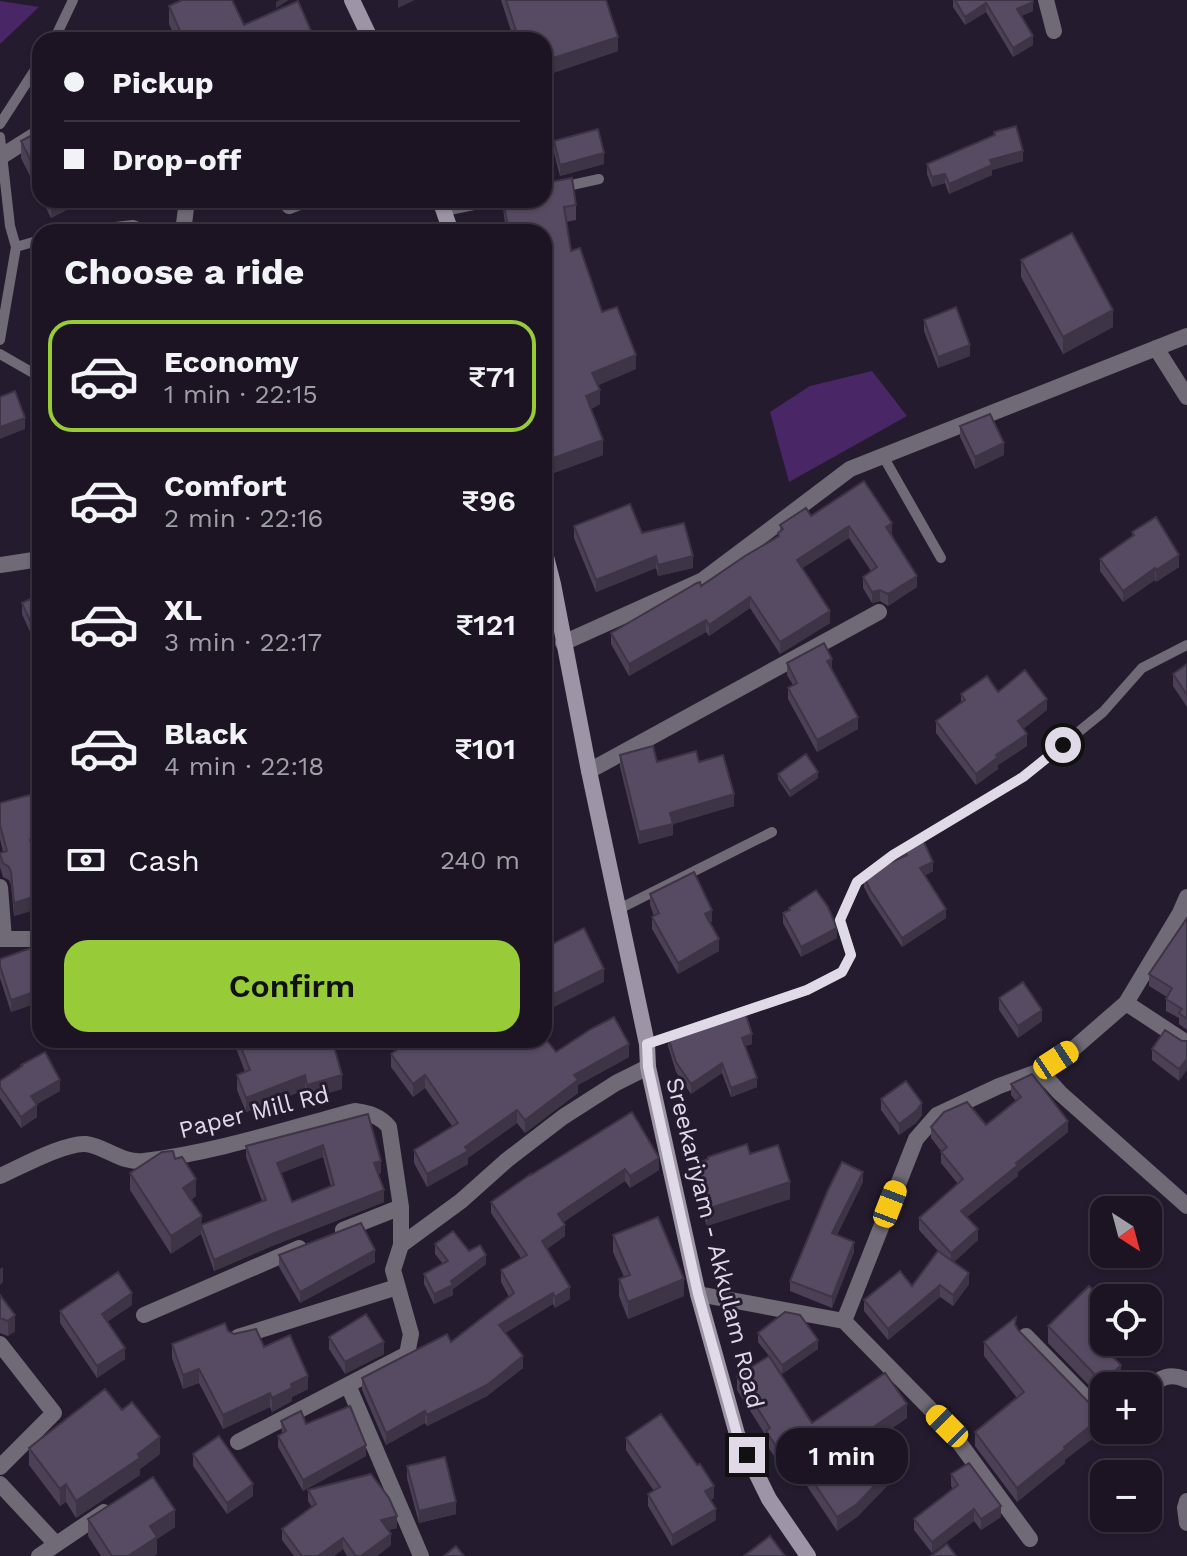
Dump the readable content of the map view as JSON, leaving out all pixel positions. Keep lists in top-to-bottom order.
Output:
{
  "streets": {
    "main road": ["Sreekariyam - Akkulam Road"],
    "street": ["Paper Mill Rd"]
  },
  "north": "bottom right",
  "page": {
    "banner": ["Pickup", "Drop-off"],
    "heading": "Choose a ride",
    "list": [
      {
        "name": "Economy",
        "note": "1 min · 22:15",
        "value": "₹71"
      },
      {
        "name": "Comfort",
        "note": "2 min · 22:16",
        "value": "₹96"
      },
      {
        "name": "XL",
        "note": "3 min · 22:17",
        "value": "₹121"
      },
      {
        "name": "Black",
        "note": "4 min · 22:18",
        "value": "₹101"
      }
    ],
    "pay": ["Cash", "240 m"],
    "buttons": "Confirm",
    "map_buttons": ["+", "−"],
    "bubble": "1 min"
  }
}
